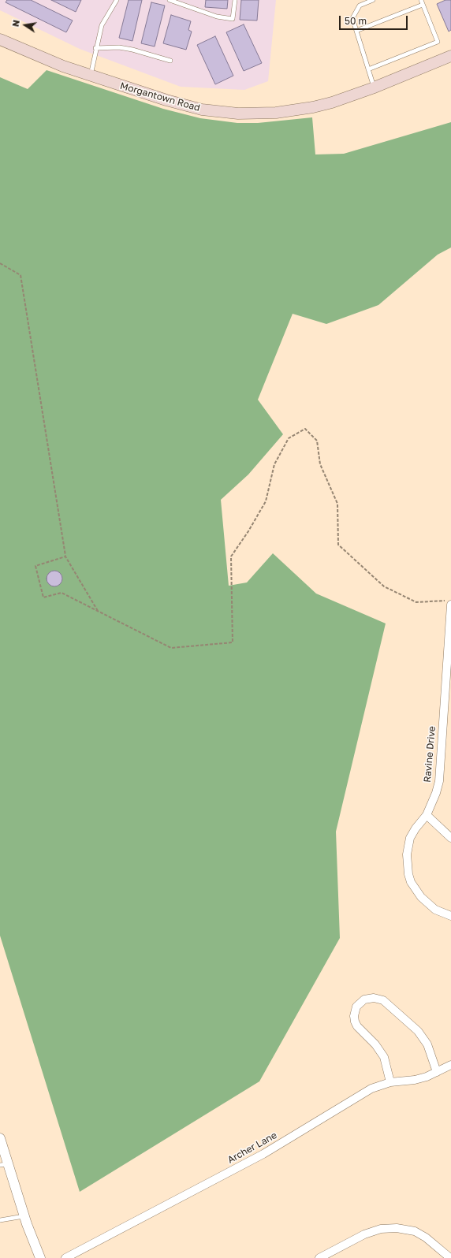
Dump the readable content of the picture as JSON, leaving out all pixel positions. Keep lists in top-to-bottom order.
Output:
{
  "streets": {
    "main road": ["Morgantown Road"],
    "street": ["Ravine Drive", "Archer Lane"]
  },
  "scale_bar": "50 m",
  "north": "left"
}
